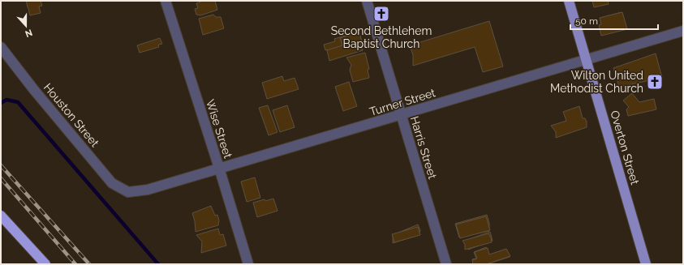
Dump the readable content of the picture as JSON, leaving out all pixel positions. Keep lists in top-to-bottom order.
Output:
{
  "streets": {
    "main road": ["Overton Street"],
    "street": [
      "Turner Street",
      "Houston Street",
      "Wise Street",
      "Harris Street"
    ]
  },
  "crossings": [
    ["Turner Street", "Houston Street"],
    ["Turner Street", "Wise Street"],
    ["Turner Street", "Harris Street"],
    ["Turner Street", "Overton Street"]
  ],
  "places": {
    "church": ["Second Bethlehem Baptist Church", "Wilton United Methodist Church"]
  },
  "scale_bar": "50 m",
  "north": "bottom"
}
